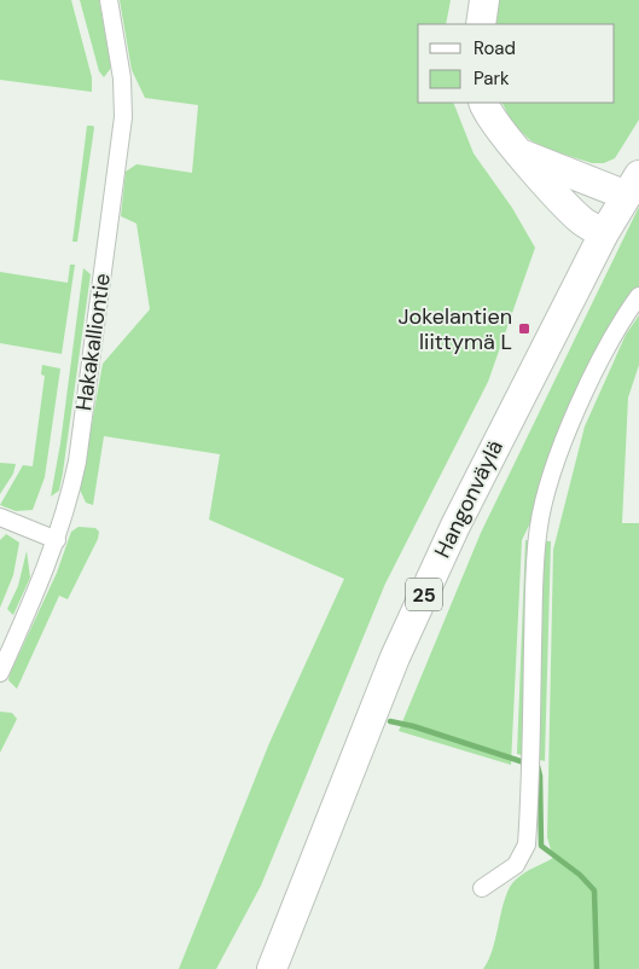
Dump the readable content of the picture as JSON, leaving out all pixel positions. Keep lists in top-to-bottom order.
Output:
{
  "streets": {
    "highway": ["Hangonväylä", "25"],
    "street": ["Hakakalliontie"]
  },
  "places": {
    "transit": ["Jokelantien liittymä L"]
  },
  "legend": ["Road", "Park"]
}
